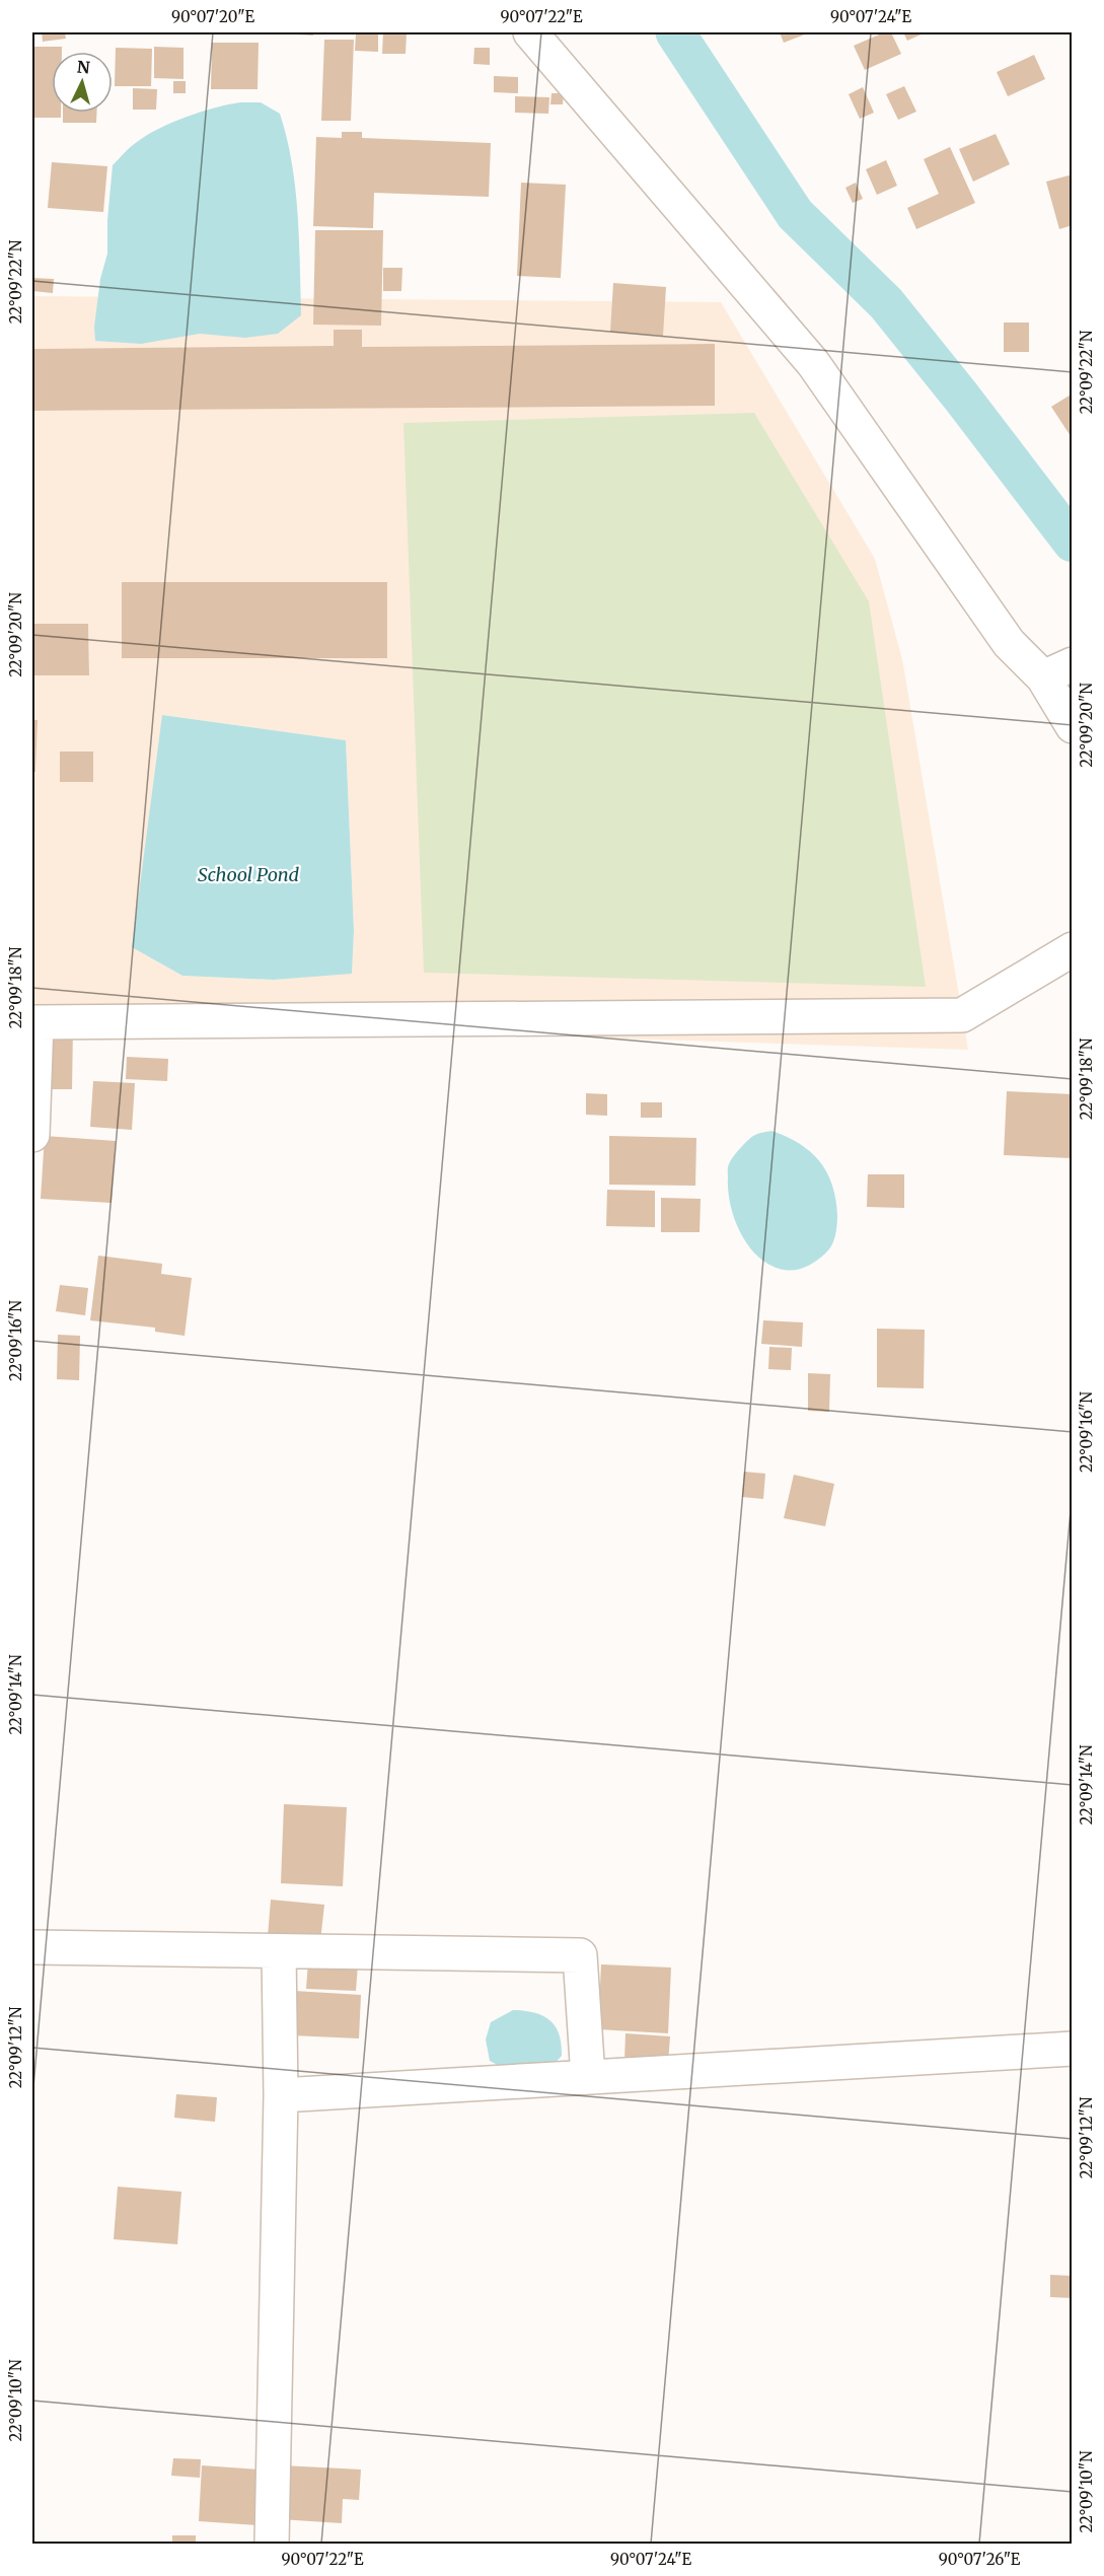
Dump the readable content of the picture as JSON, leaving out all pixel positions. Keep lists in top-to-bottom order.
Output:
{
  "water": ["School Pond"],
  "north": "top",
  "coordinates": [
    "90°07'20\"E",
    "90°07'22\"E",
    "90°07'24\"E",
    "22°09'22\"N",
    "22°09'20\"N",
    "22°09'18\"N",
    "22°09'16\"N",
    "22°09'14\"N",
    "22°09'12\"N",
    "22°09'10\"N",
    "90°07'26\"E"
  ]
}
